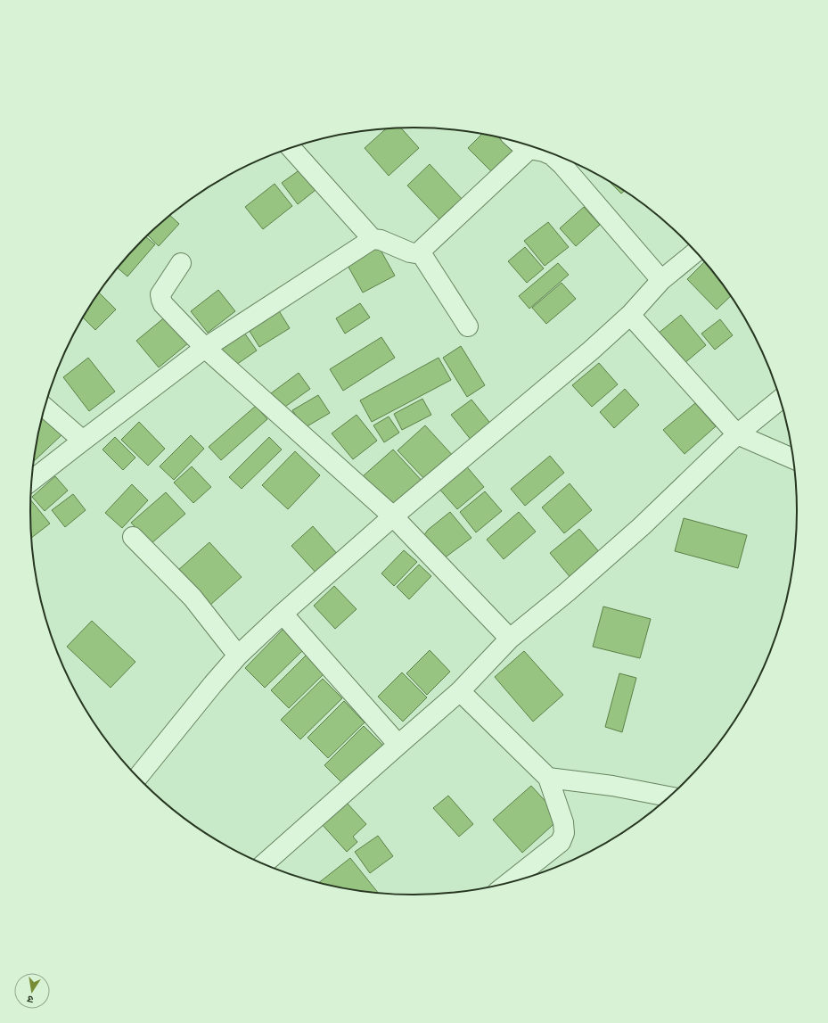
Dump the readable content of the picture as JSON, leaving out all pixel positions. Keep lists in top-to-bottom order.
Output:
{
  "north": "bottom"
}
